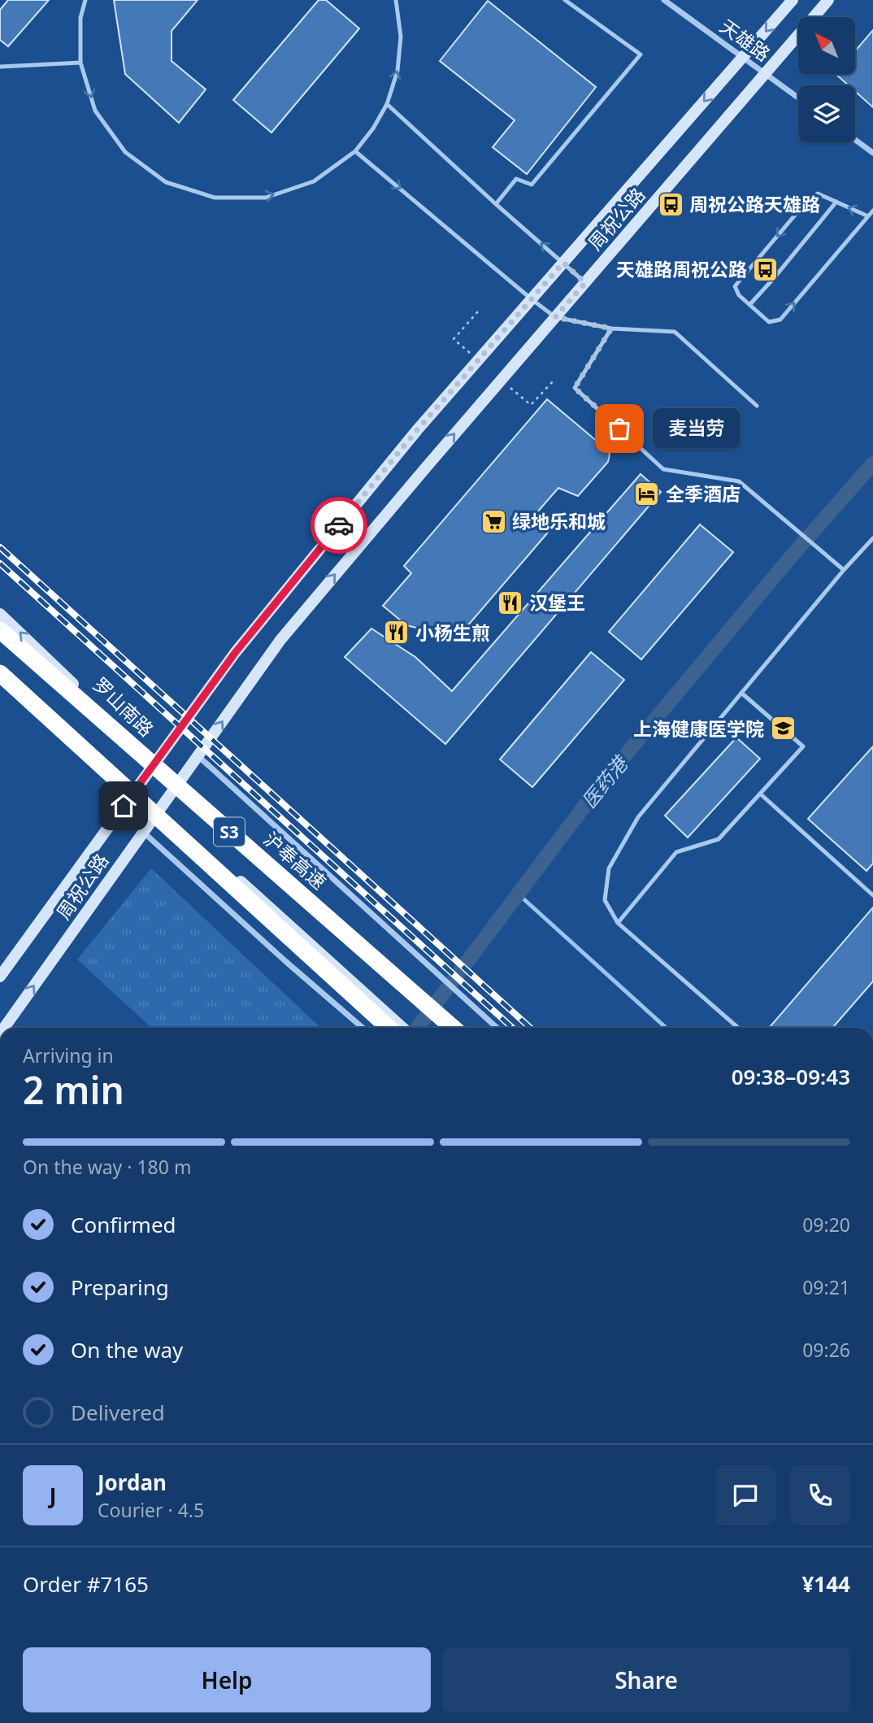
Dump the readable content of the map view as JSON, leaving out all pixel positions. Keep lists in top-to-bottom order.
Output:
{
  "streets": {
    "highway": ["S3", "沪奉高速"],
    "street": ["天雄路", "周祝公路", "罗山南路"]
  },
  "crossings": [
    ["天雄路", "周祝公路"],
    ["周祝公路", "罗山南路"]
  ],
  "water": ["医药港"],
  "places": {
    "bus stop": ["周祝公路天雄路", "天雄路周祝公路"],
    "other": ["麦当劳"],
    "hotel": ["全季酒店"],
    "supermarket": ["绿地乐和城"],
    "restaurant": ["汉堡王", "小杨生煎"],
    "school or university": ["上海健康医学院"]
  },
  "north": "top left",
  "page": {
    "bubble": "麦当劳",
    "heading": ["2 min", "Arriving in", "09:38–09:43"],
    "panel": [
      "Jordan",
      "Courier · 4.5",
      "Order #7165",
      "¥144"
    ],
    "bar": "On the way · 180 m",
    "list": [
      ["Confirmed", "09:20"],
      ["Preparing", "09:21"],
      ["On the way", "09:26"],
      "Delivered"
    ],
    "round": "J",
    "buttons": ["Help", "Share"]
  }
}
